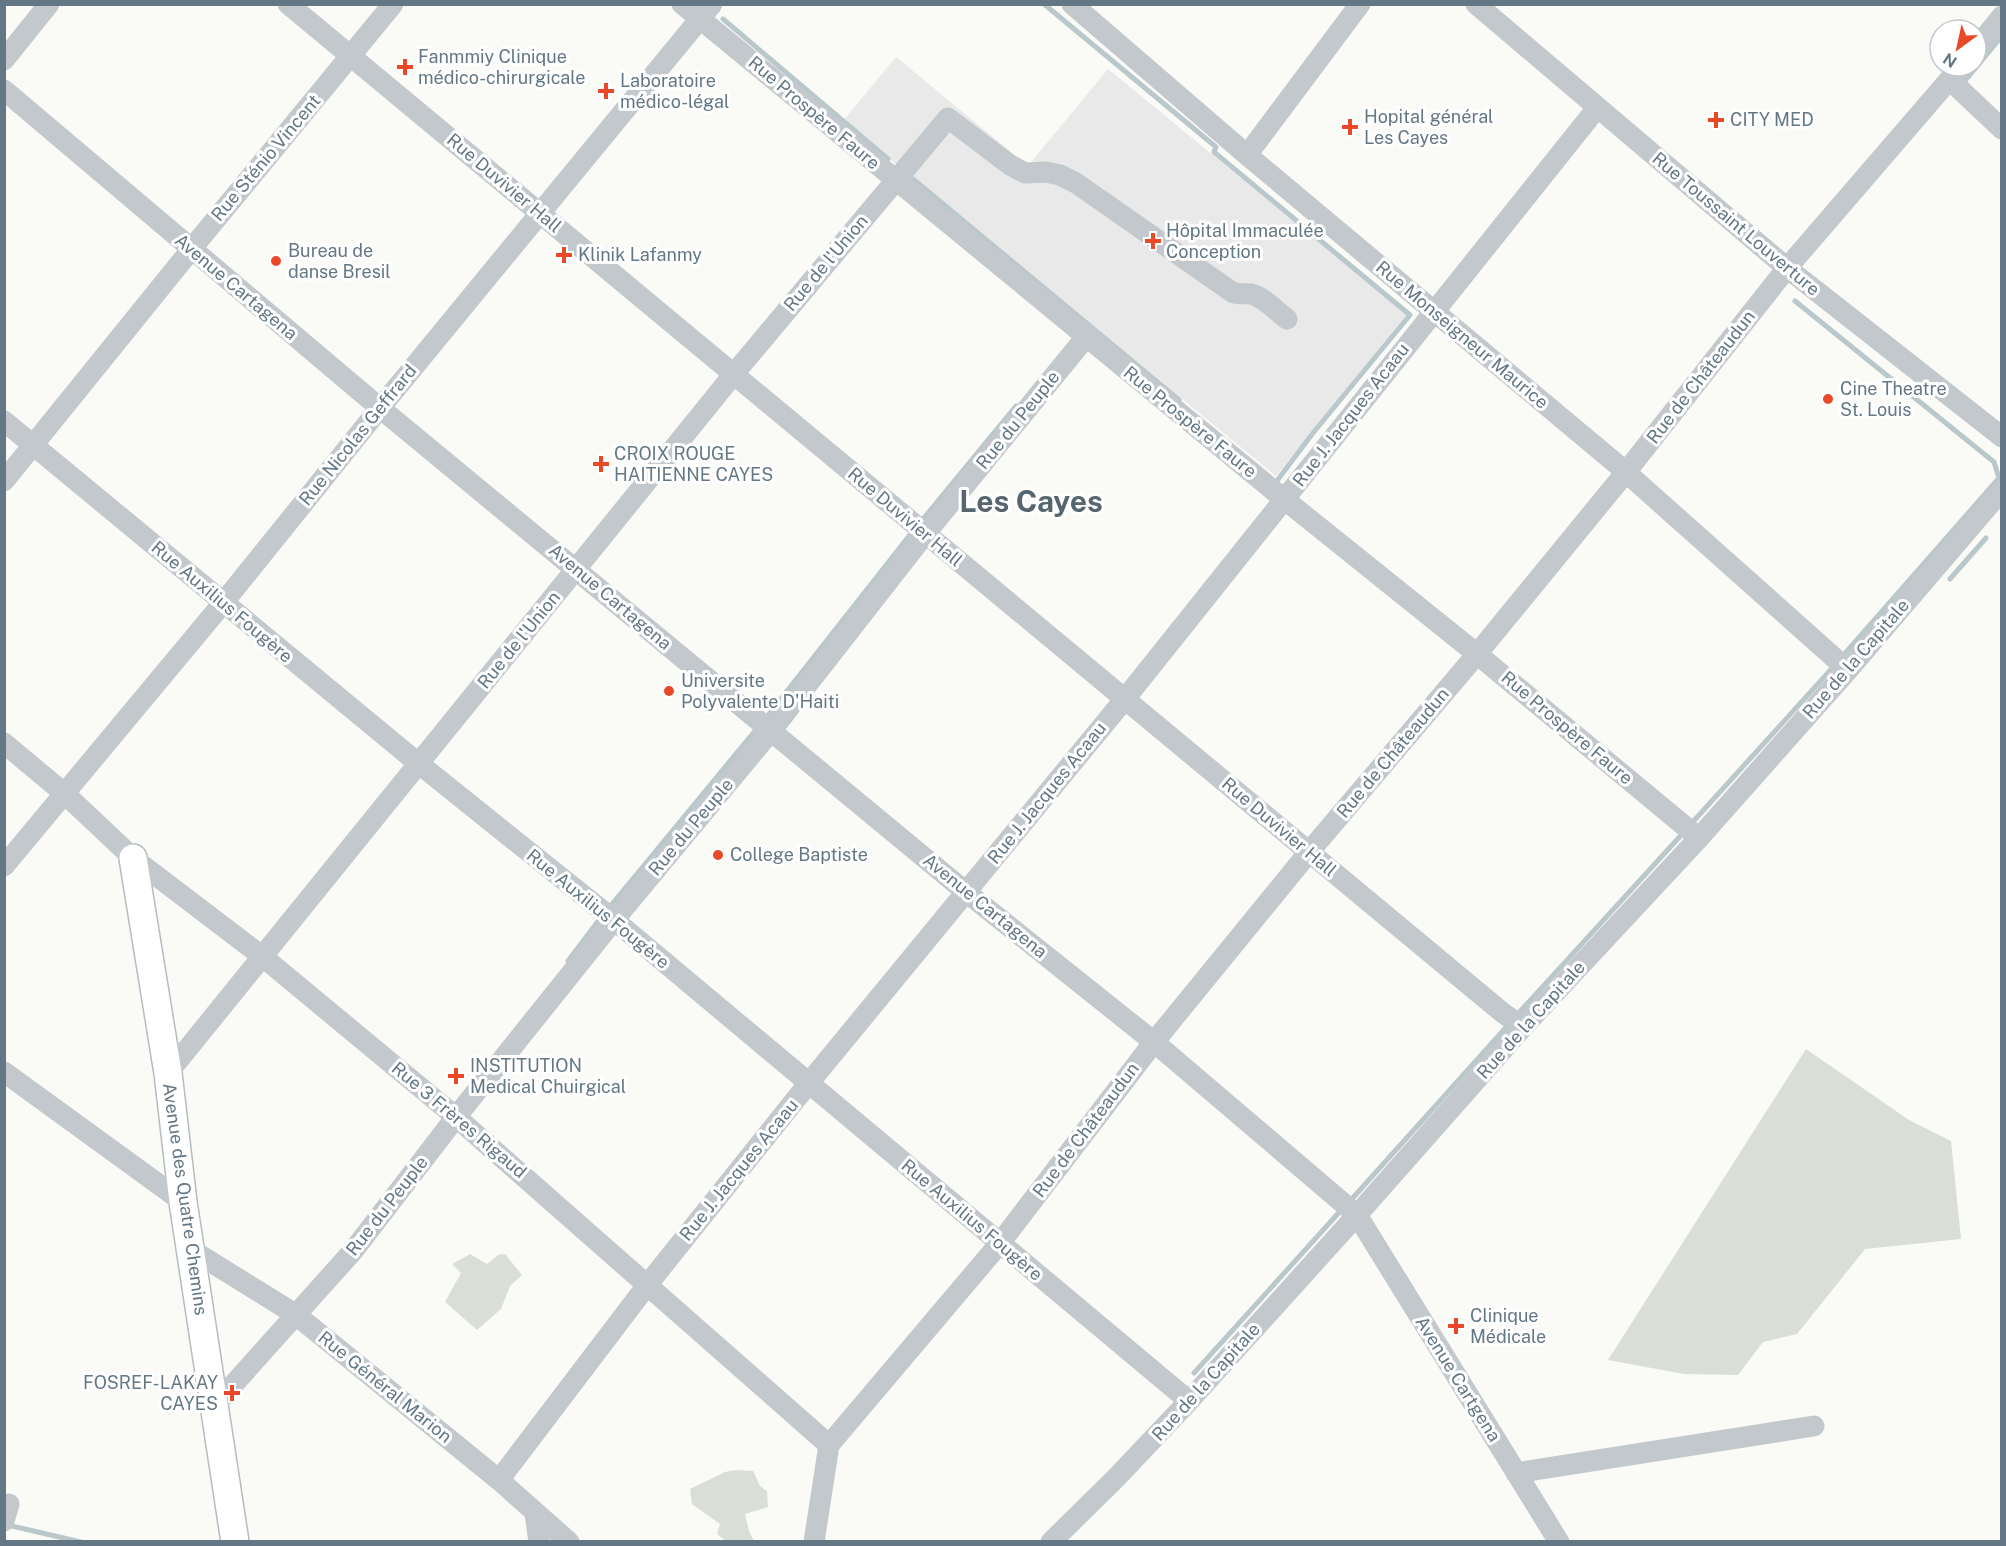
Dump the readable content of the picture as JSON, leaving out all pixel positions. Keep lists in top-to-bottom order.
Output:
{
  "streets": {
    "main road": ["Avenue des Quatre Chemins"],
    "street": [
      "Rue Prospère Faure",
      "Rue Sténio Vincent",
      "Rue Duvivier Hall",
      "Rue Toussaint Louverture",
      "Rue de l'Union",
      "Avenue Cartagena",
      "Rue Monseigneur Maurice",
      "Rue de Châteaudun",
      "Rue J. Jacques Acaau",
      "Rue du Peuple",
      "Rue Nicolas Geffrard",
      "Rue Auxilius Fougère",
      "Rue de la Capitale",
      "Rue 3 Frères Rigaud",
      "Avenue Cartgena",
      "Rue Général Marion"
    ]
  },
  "crossings": [
    ["Rue Prospère Faure", "Rue de l'Union"],
    ["Rue Prospère Faure", "Rue de Châteaudun"],
    ["Rue Prospère Faure", "Rue J. Jacques Acaau"],
    ["Rue Prospère Faure", "Rue du Peuple"],
    ["Rue Prospère Faure", "Rue Nicolas Geffrard"],
    ["Rue Prospère Faure", "Rue de la Capitale"],
    ["Rue Sténio Vincent", "Rue Duvivier Hall"],
    ["Rue Sténio Vincent", "Avenue Cartagena"],
    ["Rue Sténio Vincent", "Rue Auxilius Fougère"],
    ["Rue Duvivier Hall", "Rue de l'Union"],
    ["Rue Duvivier Hall", "Rue de Châteaudun"],
    ["Rue Duvivier Hall", "Rue J. Jacques Acaau"],
    ["Rue Duvivier Hall", "Rue du Peuple"],
    ["Rue Duvivier Hall", "Rue Nicolas Geffrard"],
    ["Rue Duvivier Hall", "Rue de la Capitale"],
    ["Rue Toussaint Louverture", "Rue de Châteaudun"],
    ["Rue Toussaint Louverture", "Rue J. Jacques Acaau"],
    ["Rue de l'Union", "Avenue Cartagena"],
    ["Rue de l'Union", "Rue Auxilius Fougère"],
    ["Rue de l'Union", "Rue 3 Frères Rigaud"],
    ["Rue de l'Union", "Avenue des Quatre Chemins"],
    ["Avenue Cartagena", "Rue de Châteaudun"],
    ["Avenue Cartagena", "Rue J. Jacques Acaau"],
    ["Avenue Cartagena", "Rue du Peuple"],
    ["Avenue Cartagena", "Rue Nicolas Geffrard"],
    ["Avenue Cartagena", "Rue de la Capitale"],
    ["Avenue Cartagena", "Avenue Cartgena"],
    ["Rue Monseigneur Maurice", "Rue de Châteaudun"],
    ["Rue Monseigneur Maurice", "Rue J. Jacques Acaau"],
    ["Rue Monseigneur Maurice", "Rue de la Capitale"],
    ["Rue de Châteaudun", "Rue Auxilius Fougère"],
    ["Rue de Châteaudun", "Rue 3 Frères Rigaud"],
    ["Rue J. Jacques Acaau", "Rue Auxilius Fougère"],
    ["Rue J. Jacques Acaau", "Rue 3 Frères Rigaud"],
    ["Rue J. Jacques Acaau", "Rue Général Marion"],
    ["Rue du Peuple", "Rue Auxilius Fougère"],
    ["Rue du Peuple", "Rue 3 Frères Rigaud"],
    ["Rue du Peuple", "Avenue des Quatre Chemins"],
    ["Rue du Peuple", "Rue Général Marion"],
    ["Rue Nicolas Geffrard", "Rue Auxilius Fougère"],
    ["Rue Nicolas Geffrard", "Rue 3 Frères Rigaud"],
    ["Rue Auxilius Fougère", "Rue de la Capitale"],
    ["Rue de la Capitale", "Avenue Cartgena"],
    ["Rue 3 Frères Rigaud", "Avenue des Quatre Chemins"],
    ["Avenue des Quatre Chemins", "Rue Général Marion"]
  ],
  "districts": ["Les Cayes"],
  "places": {
    "health": [
      "Fanmmiy Clinique médico-chirurgicale",
      "Laboratoire médico-légal",
      "CITY MED",
      "Hopital général Les Cayes",
      "Hôpital Immaculée Conception",
      "Klinik Lafanmy",
      "CROIX ROUGE HAITIENNE CAYES",
      "INSTITUTION Medical Chuirgical",
      "Clinique Médicale",
      "FOSREF-LAKAY CAYES"
    ],
    "other": [
      "Bureau de danse Bresil",
      "Cine Theatre St. Louis",
      "Universite Polyvalente D'Haiti",
      "College Baptiste"
    ]
  },
  "north": "bottom left"
}
